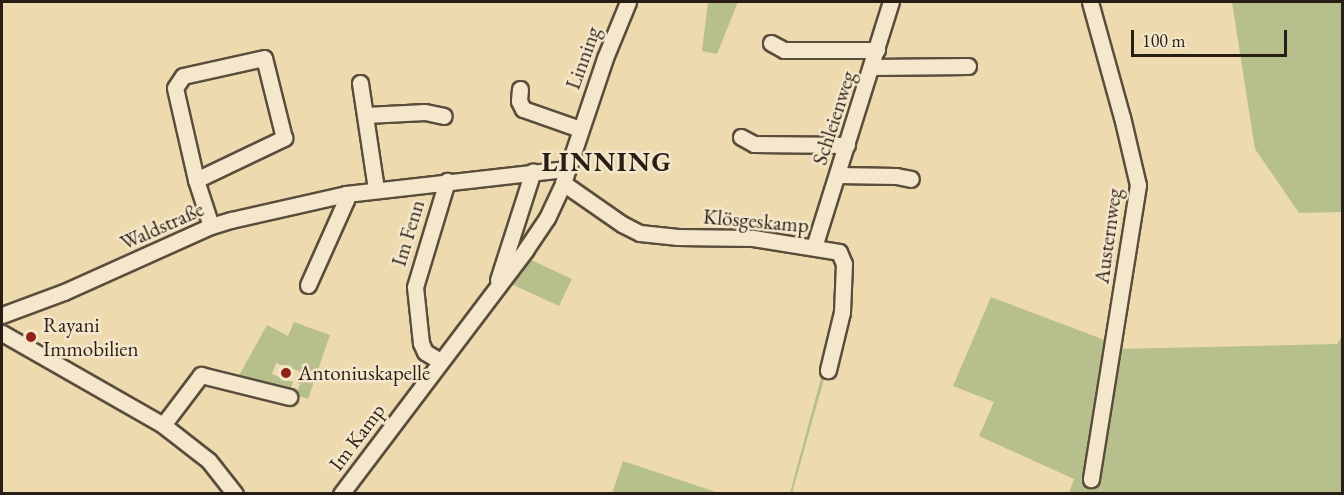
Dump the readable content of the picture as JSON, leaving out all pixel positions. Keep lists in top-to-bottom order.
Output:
{
  "streets": {
    "street": [
      "Linning",
      "Schleienweg",
      "Klösgeskamp",
      "Waldstraße",
      "Im Fenn",
      "Austernweg",
      "Im Kamp"
    ]
  },
  "crossings": [
    ["Linning", "Klösgeskamp"],
    ["Linning", "Waldstraße"],
    ["Linning", "Im Kamp"],
    ["Schleienweg", "Klösgeskamp"],
    ["Klösgeskamp", "Waldstraße"],
    ["Klösgeskamp", "Im Kamp"],
    ["Waldstraße", "Im Fenn"],
    ["Waldstraße", "Im Kamp"],
    ["Im Fenn", "Im Kamp"]
  ],
  "districts": ["LINNING"],
  "places": ["Rayani Immobilien", "Antoniuskapelle"],
  "scale_bar": "100 m"
}
